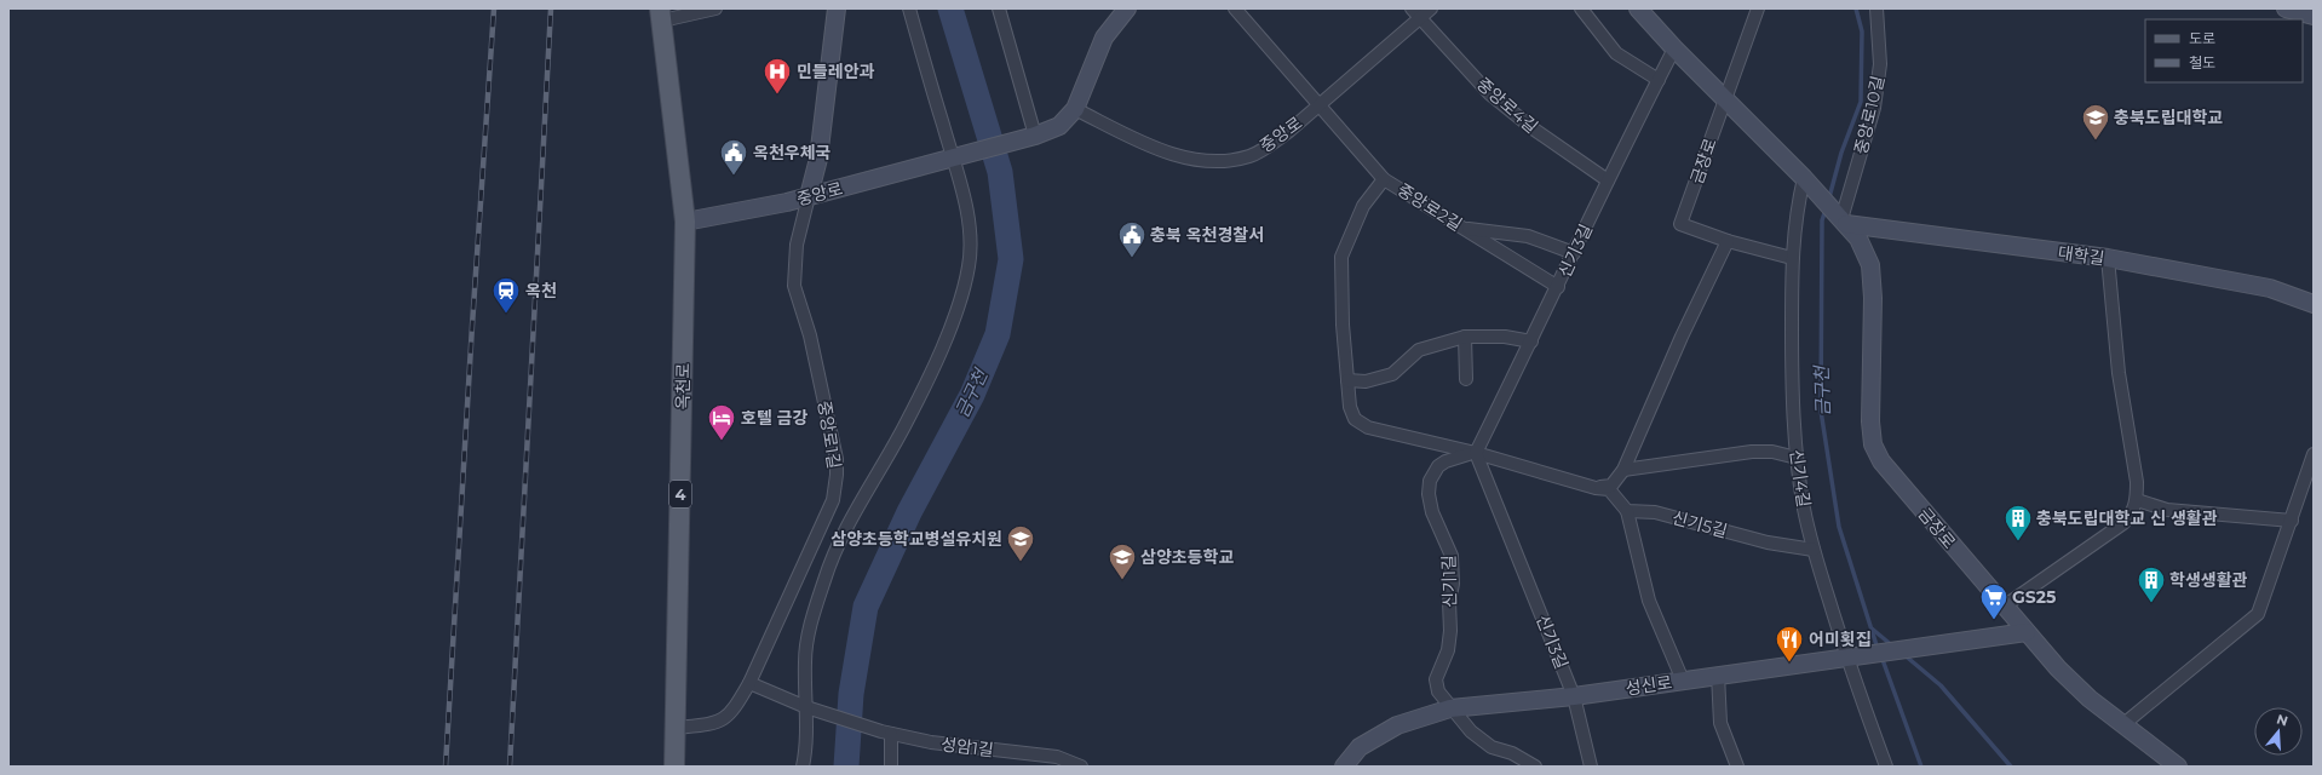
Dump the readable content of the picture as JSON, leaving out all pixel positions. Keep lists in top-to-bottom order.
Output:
{
  "streets": {
    "main road": [
      "중앙로",
      "금장로",
      "대학길",
      "옥천로",
      "4",
      "성신로"
    ],
    "street": [
      "중앙로4길",
      "중앙로10길",
      "중앙로2길",
      "신기3길",
      "중앙로1길",
      "신기4길",
      "신기5길",
      "신기1길",
      "성암1길"
    ]
  },
  "crossings": [
    ["중앙로4길", "신기3길"],
    ["중앙로10길", "금장로"],
    ["중앙로10길", "대학길"],
    ["중앙로", "중앙로2길"],
    ["중앙로", "옥천로"],
    ["중앙로", "중앙로1길"],
    ["금장로", "대학길"],
    ["금장로", "신기4길"],
    ["금장로", "성신로"],
    ["중앙로2길", "신기3길"],
    ["신기3길", "신기1길"],
    ["신기3길", "성신로"],
    ["옥천로", "중앙로1길"],
    ["신기4길", "신기5길"],
    ["신기4길", "성신로"],
    ["신기1길", "성신로"]
  ],
  "water": ["금구천"],
  "places": {
    "hospital": ["민들레안과"],
    "school or university": ["충북도립대학교", "삼양초등학교병설유치원", "삼양초등학교"],
    "public building": ["옥천우체국", "충북 옥천경찰서"],
    "station": ["옥천"],
    "hotel": ["호텔 금강"],
    "building": ["충북도립대학교 신 생활관", "학생생활관"],
    "supermarket": ["GS25"],
    "restaurant": ["어미횟집"]
  },
  "legend": ["도로", "철도"],
  "north": "top"
}
